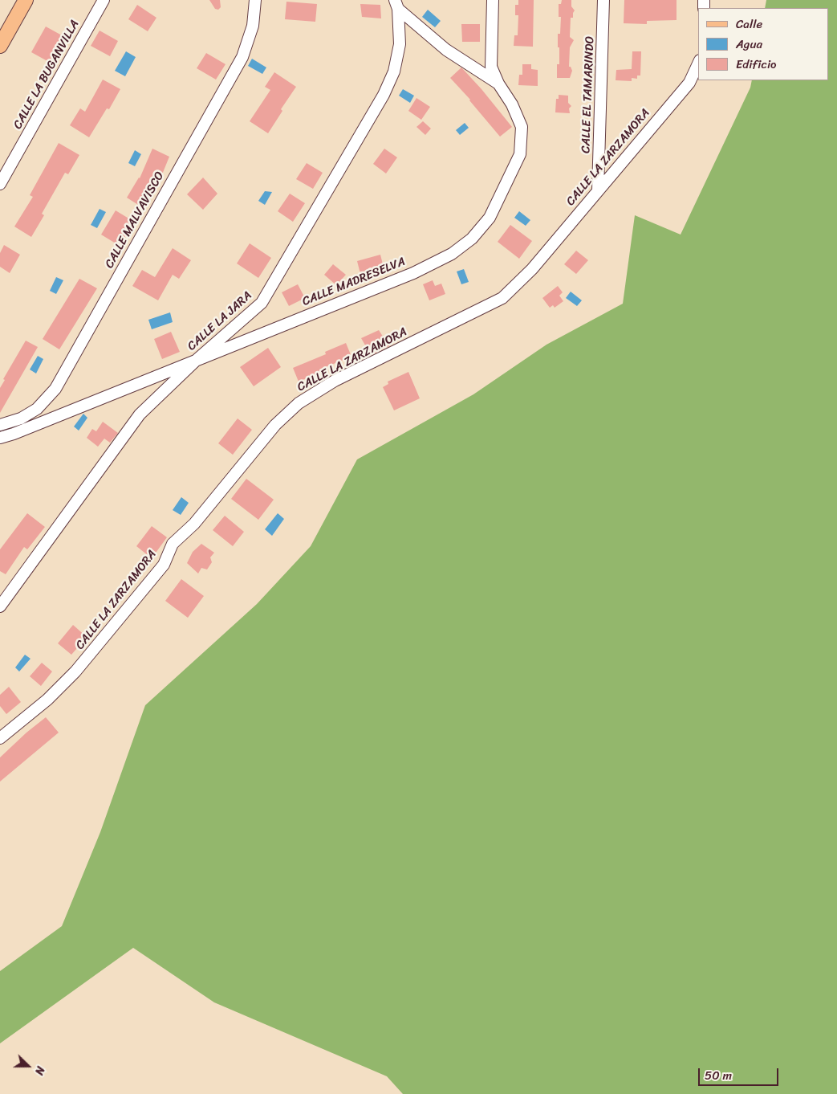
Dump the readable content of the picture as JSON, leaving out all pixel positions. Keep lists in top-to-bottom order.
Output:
{
  "streets": {
    "street": [
      "CALLE LA BUGANVILLA",
      "CALLE EL TAMARINDO",
      "CALLE LA ZARZAMORA",
      "CALLE MALVAVISCO",
      "CALLE MADRESELVA",
      "CALLE LA JARA"
    ]
  },
  "crossings": [
    ["CALLE EL TAMARINDO", "CALLE LA ZARZAMORA"],
    ["CALLE MADRESELVA", "CALLE LA JARA"]
  ],
  "legend": ["Calle", "Agua", "Edificio"],
  "scale_bar": "50 m",
  "north": "right"
}
